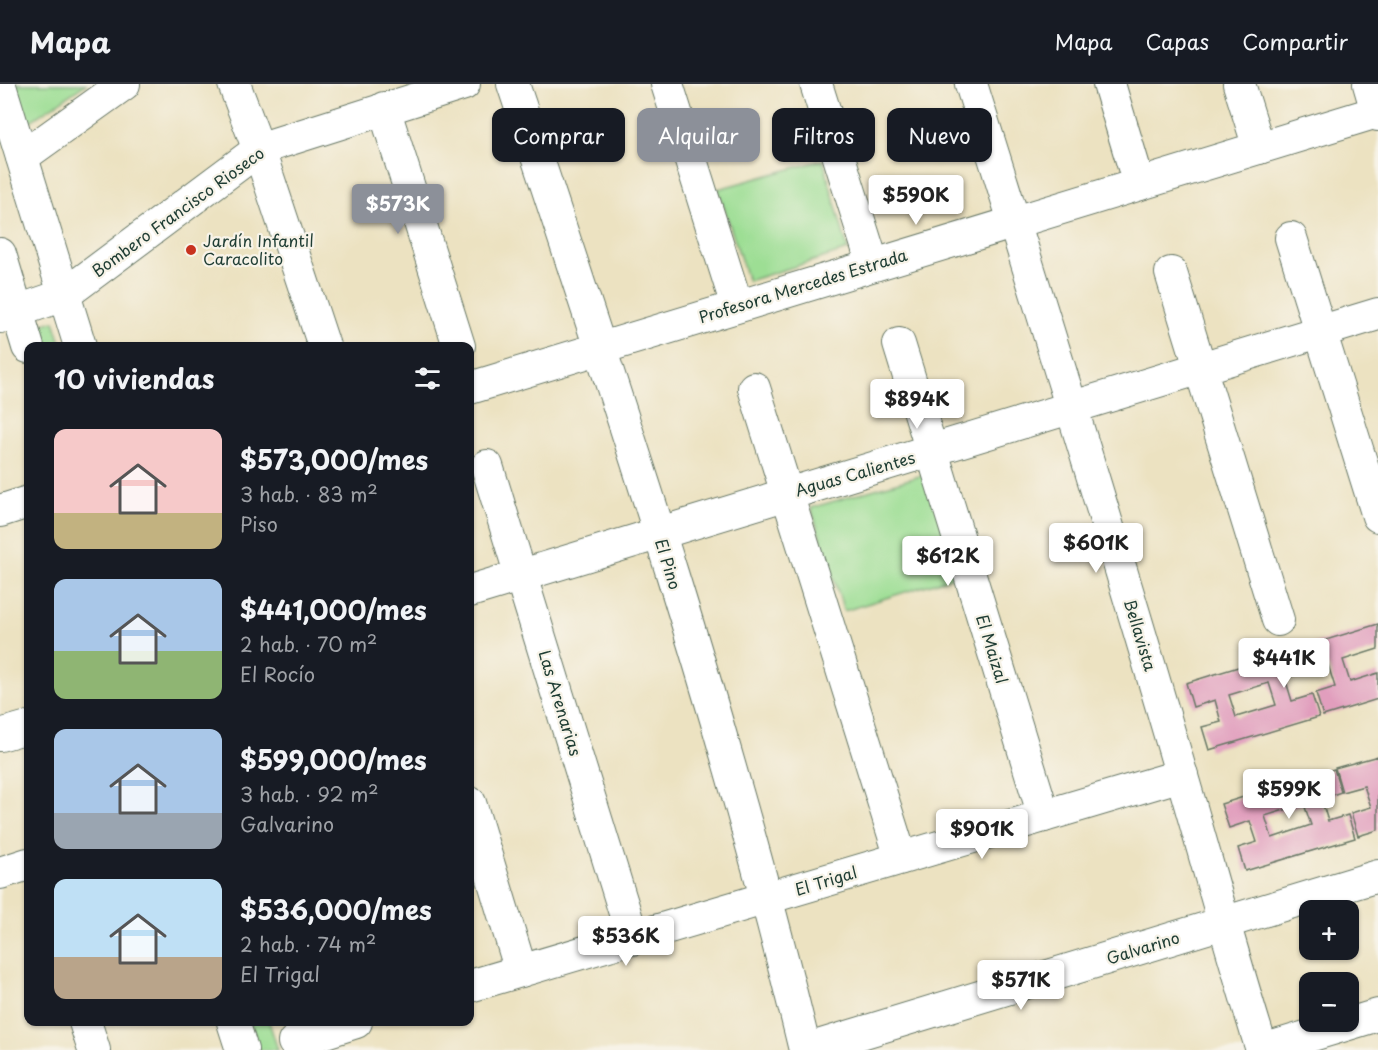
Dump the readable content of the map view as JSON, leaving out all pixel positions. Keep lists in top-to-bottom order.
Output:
{
  "streets": {
    "street": [
      "Bombero Francisco Rioseco",
      "Profesora Mercedes Estrada",
      "Aguas Calientes",
      "El Pino",
      "Bellavista",
      "El Maizal",
      "Las Arenarias",
      "El Trigal",
      "Galvarino"
    ]
  },
  "crossings": [
    ["Profesora Mercedes Estrada", "El Pino"],
    ["Profesora Mercedes Estrada", "Bellavista"],
    ["Aguas Calientes", "El Pino"],
    ["Aguas Calientes", "Bellavista"],
    ["Aguas Calientes", "El Maizal"],
    ["Aguas Calientes", "Las Arenarias"],
    ["El Pino", "El Trigal"],
    ["El Pino", "Galvarino"],
    ["Bellavista", "El Trigal"],
    ["Bellavista", "Galvarino"],
    ["El Maizal", "El Trigal"],
    ["Las Arenarias", "El Trigal"]
  ],
  "places": ["Jardín Infantil Caracolito"],
  "page": {
    "header": "Mapa",
    "nav": ["Mapa", "Capas", "Compartir"],
    "chip": [
      "Comprar",
      "Alquilar",
      "Filtros",
      "Nuevo"
    ],
    "price": [
      "$590K",
      "$573K",
      "$894K",
      "$601K",
      "$612K",
      "$441K",
      "$599K",
      "$901K",
      "$536K",
      "$571K"
    ],
    "heading": "10 viviendas",
    "list": [
      {
        "name": "$573,000/mes",
        "note": "3 hab. · 83 m² · Piso"
      },
      {
        "name": "$441,000/mes",
        "note": "2 hab. · 70 m² · El Rocío"
      },
      {
        "name": "$599,000/mes",
        "note": "3 hab. · 92 m² · Galvarino"
      },
      {
        "name": "$536,000/mes",
        "note": "2 hab. · 74 m² · El Trigal"
      }
    ],
    "map_buttons": ["+", "−"]
  }
}
